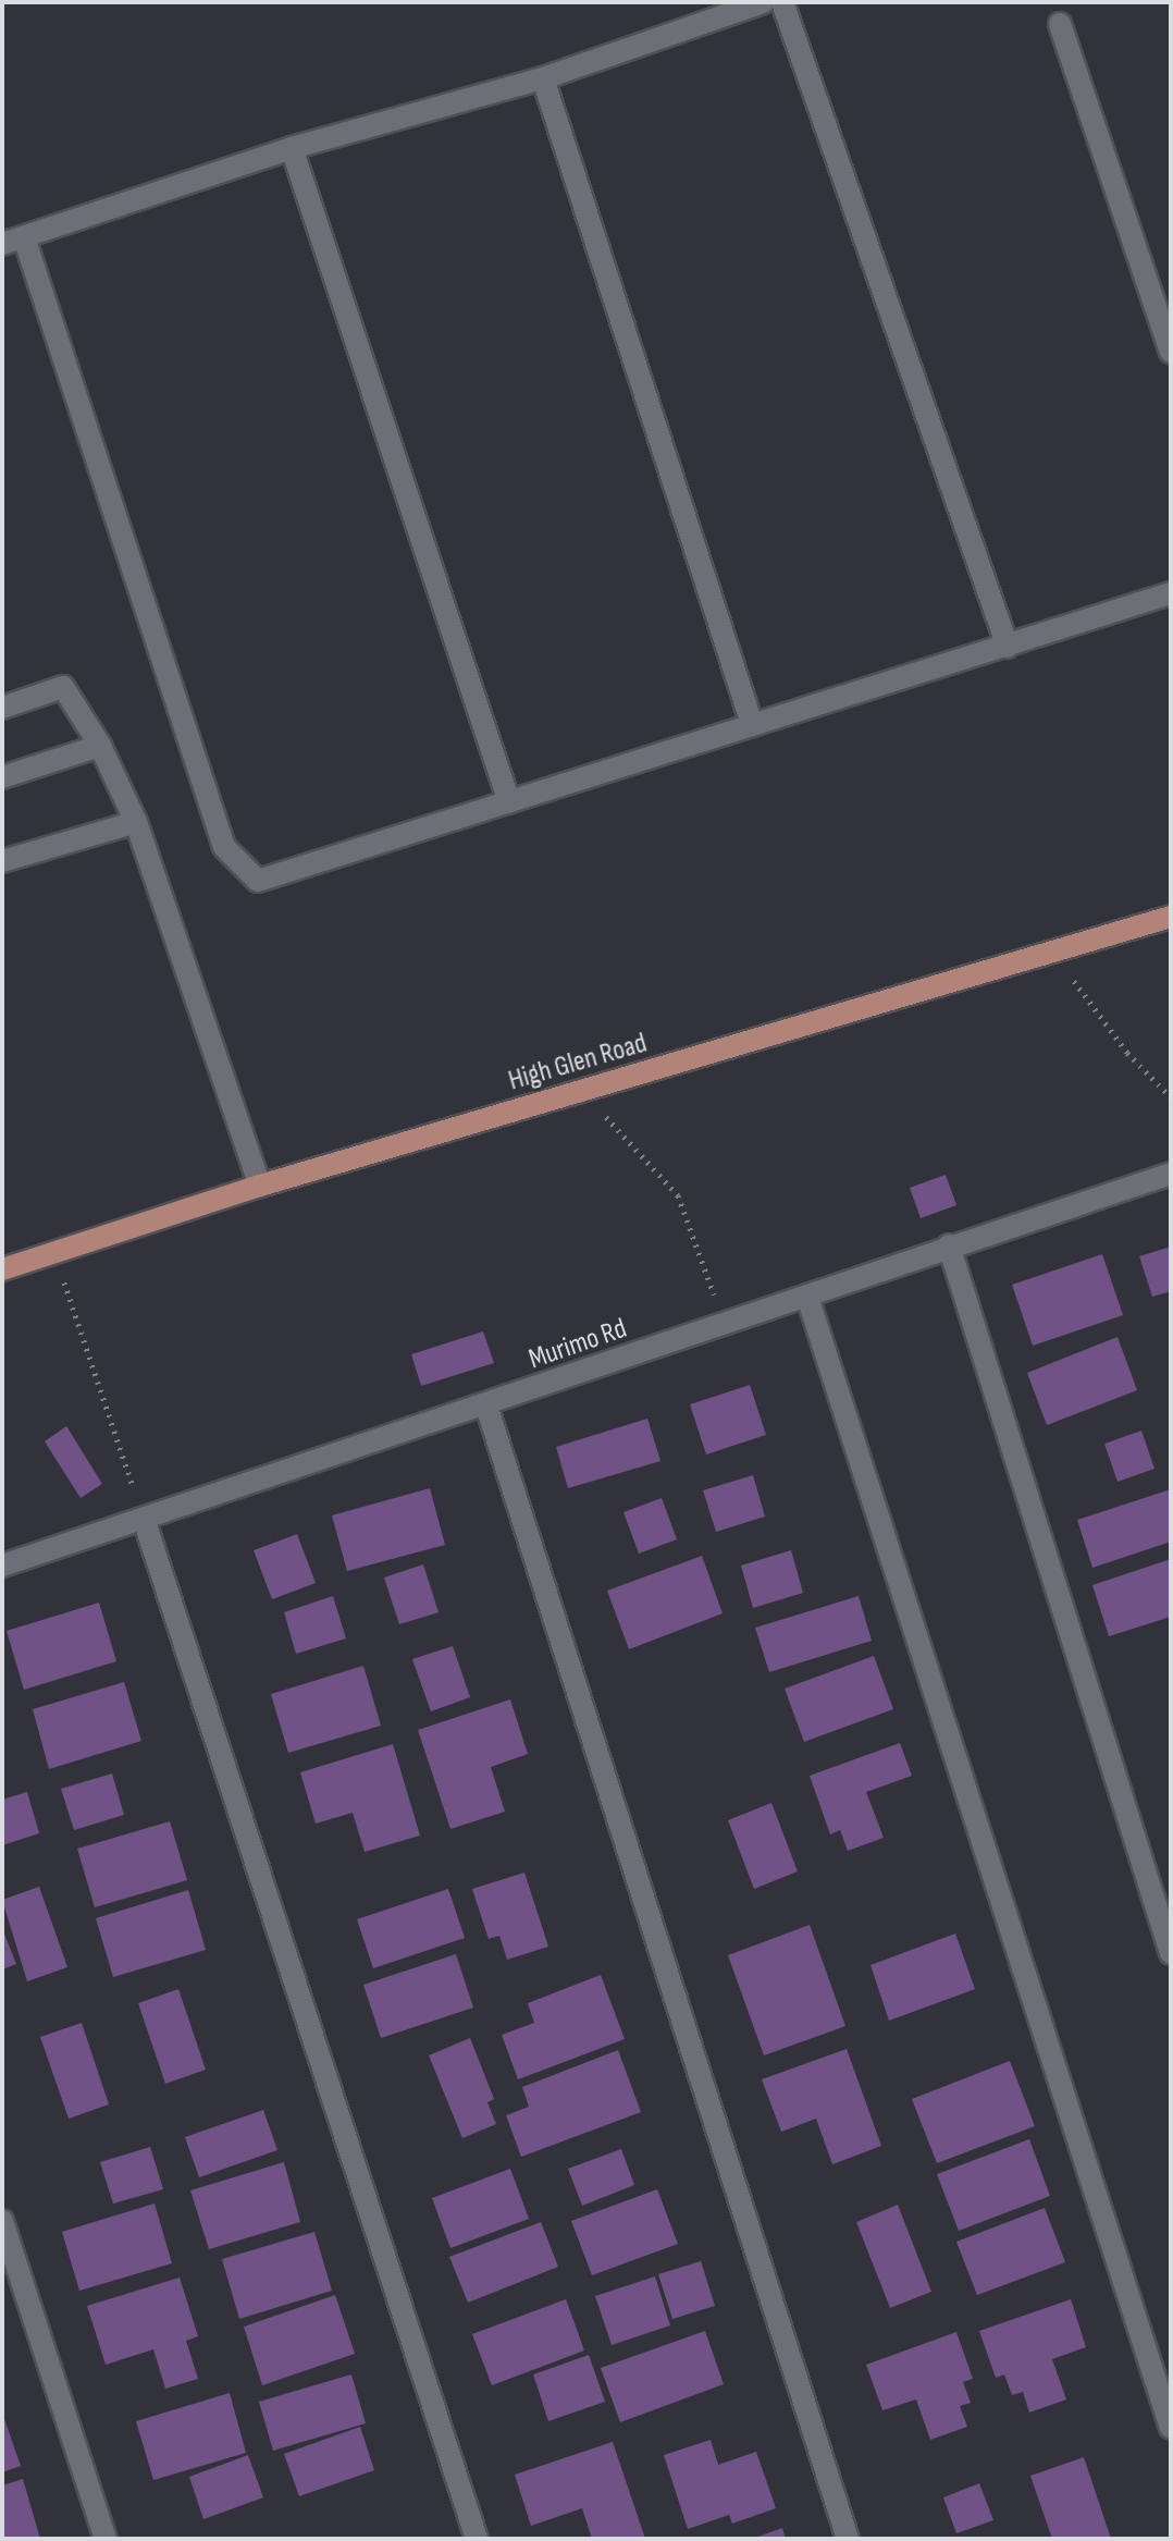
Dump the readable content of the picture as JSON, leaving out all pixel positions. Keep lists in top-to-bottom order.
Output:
{
  "streets": {
    "main road": ["High Glen Road"],
    "street": ["Murimo Rd"]
  }
}
